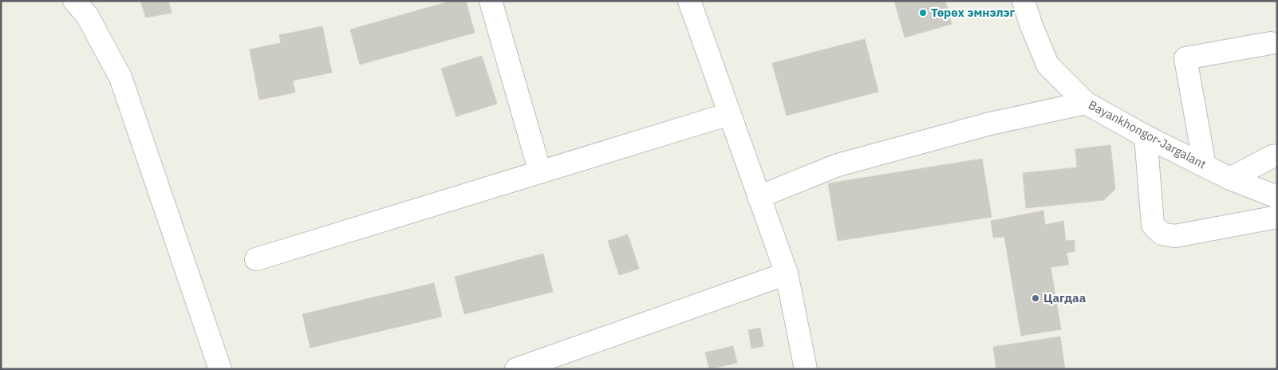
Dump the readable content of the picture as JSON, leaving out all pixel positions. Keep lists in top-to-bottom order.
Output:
{
  "streets": {
    "street": ["Bayankhongor-Jargalant"]
  },
  "places": ["Төрөх эмнэлэг", "Цагдаа"]
}
